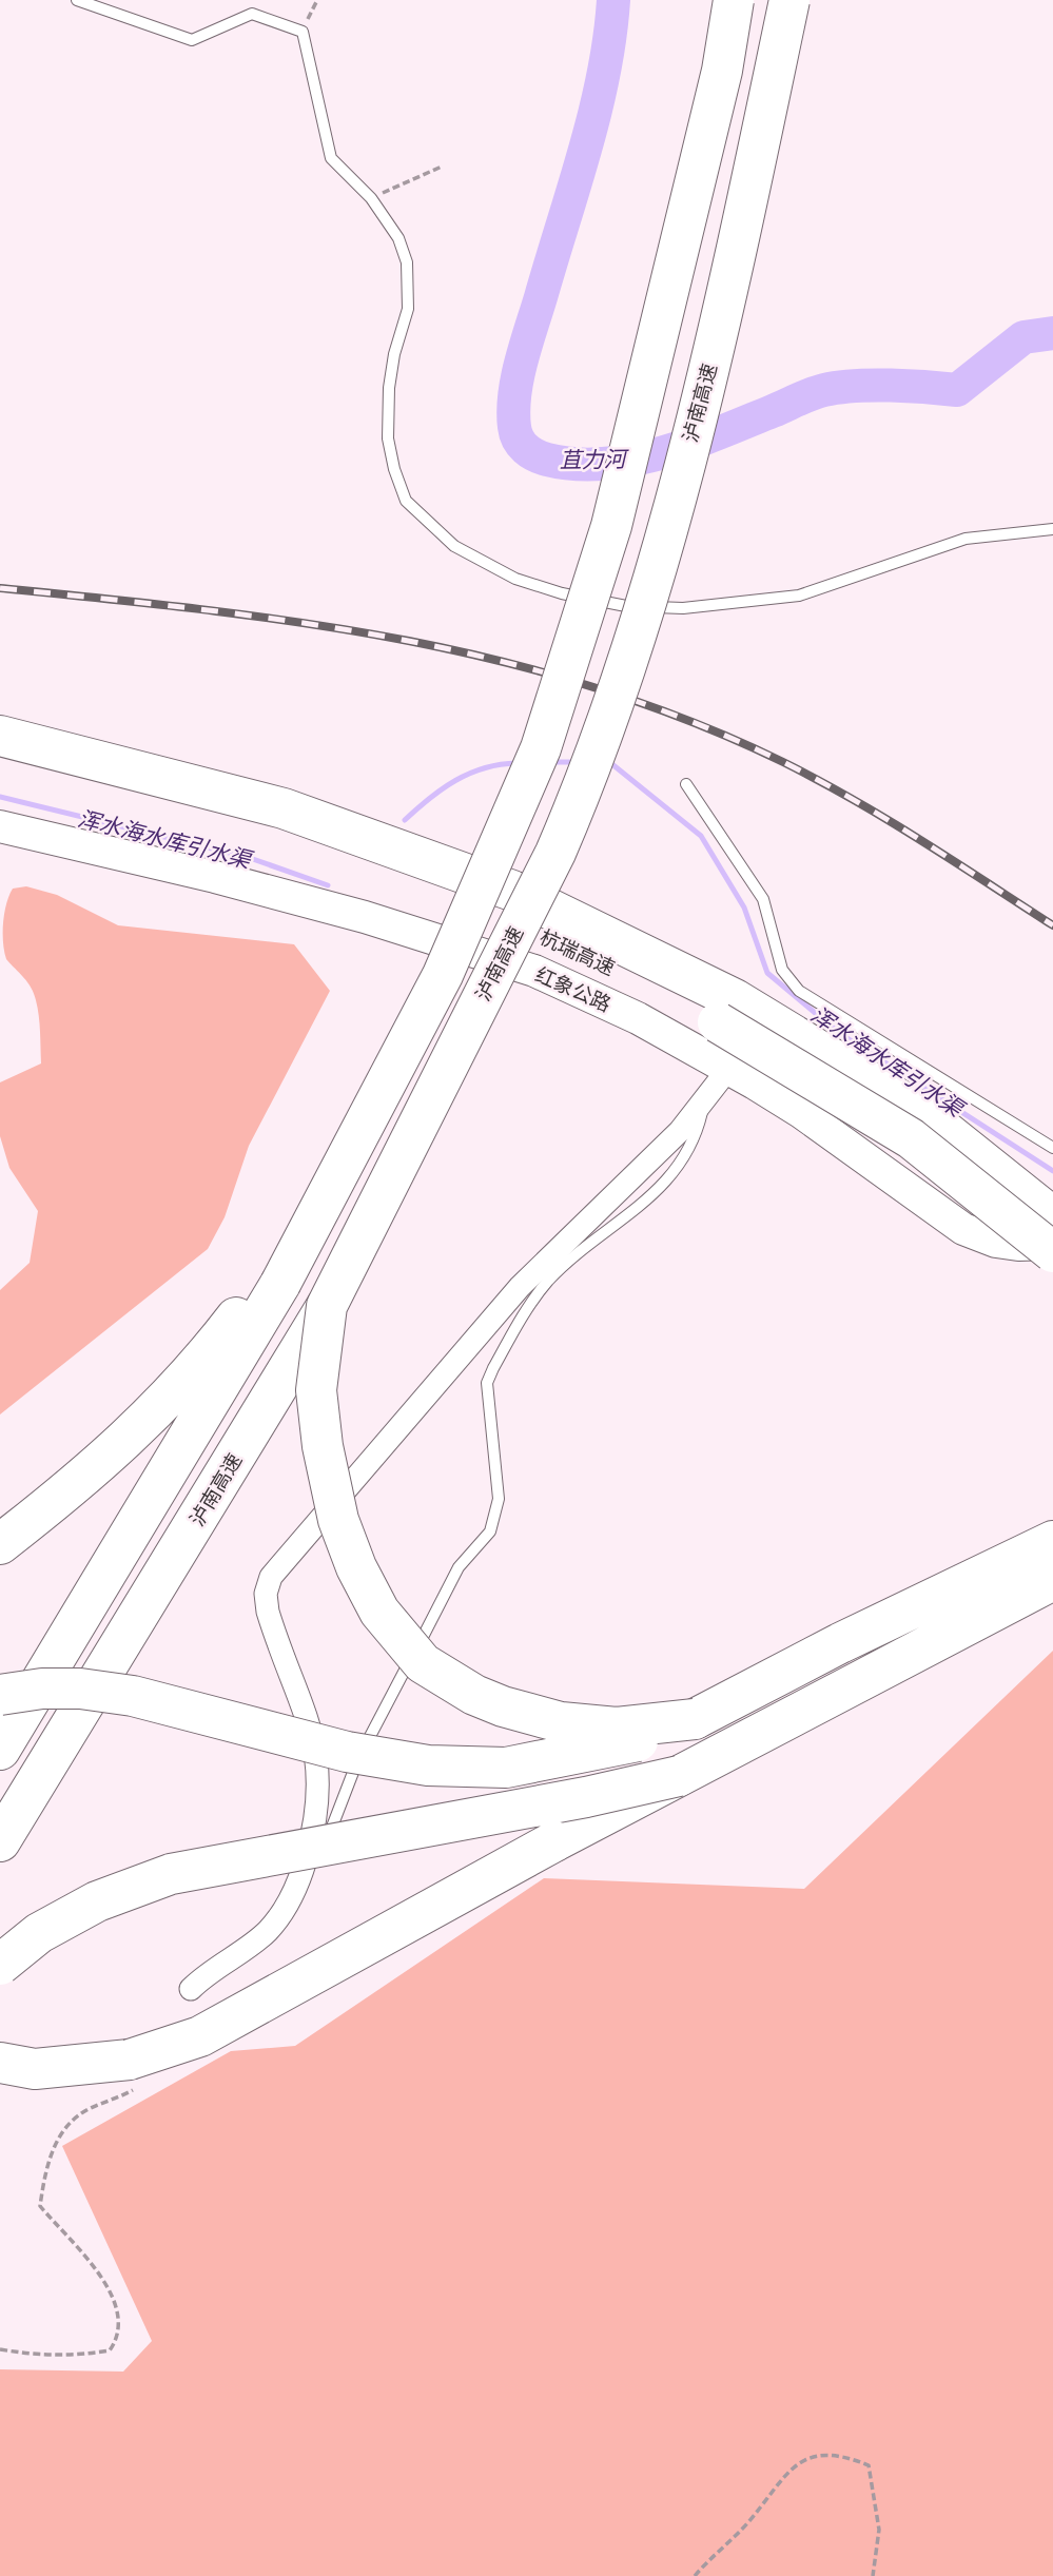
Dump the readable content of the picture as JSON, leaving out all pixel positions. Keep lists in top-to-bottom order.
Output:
{
  "streets": {
    "highway": ["泸南高速", "杭瑞高速"],
    "main road": ["红象公路"]
  },
  "water": ["苴力河", "浑水海水库引水渠"]
}
